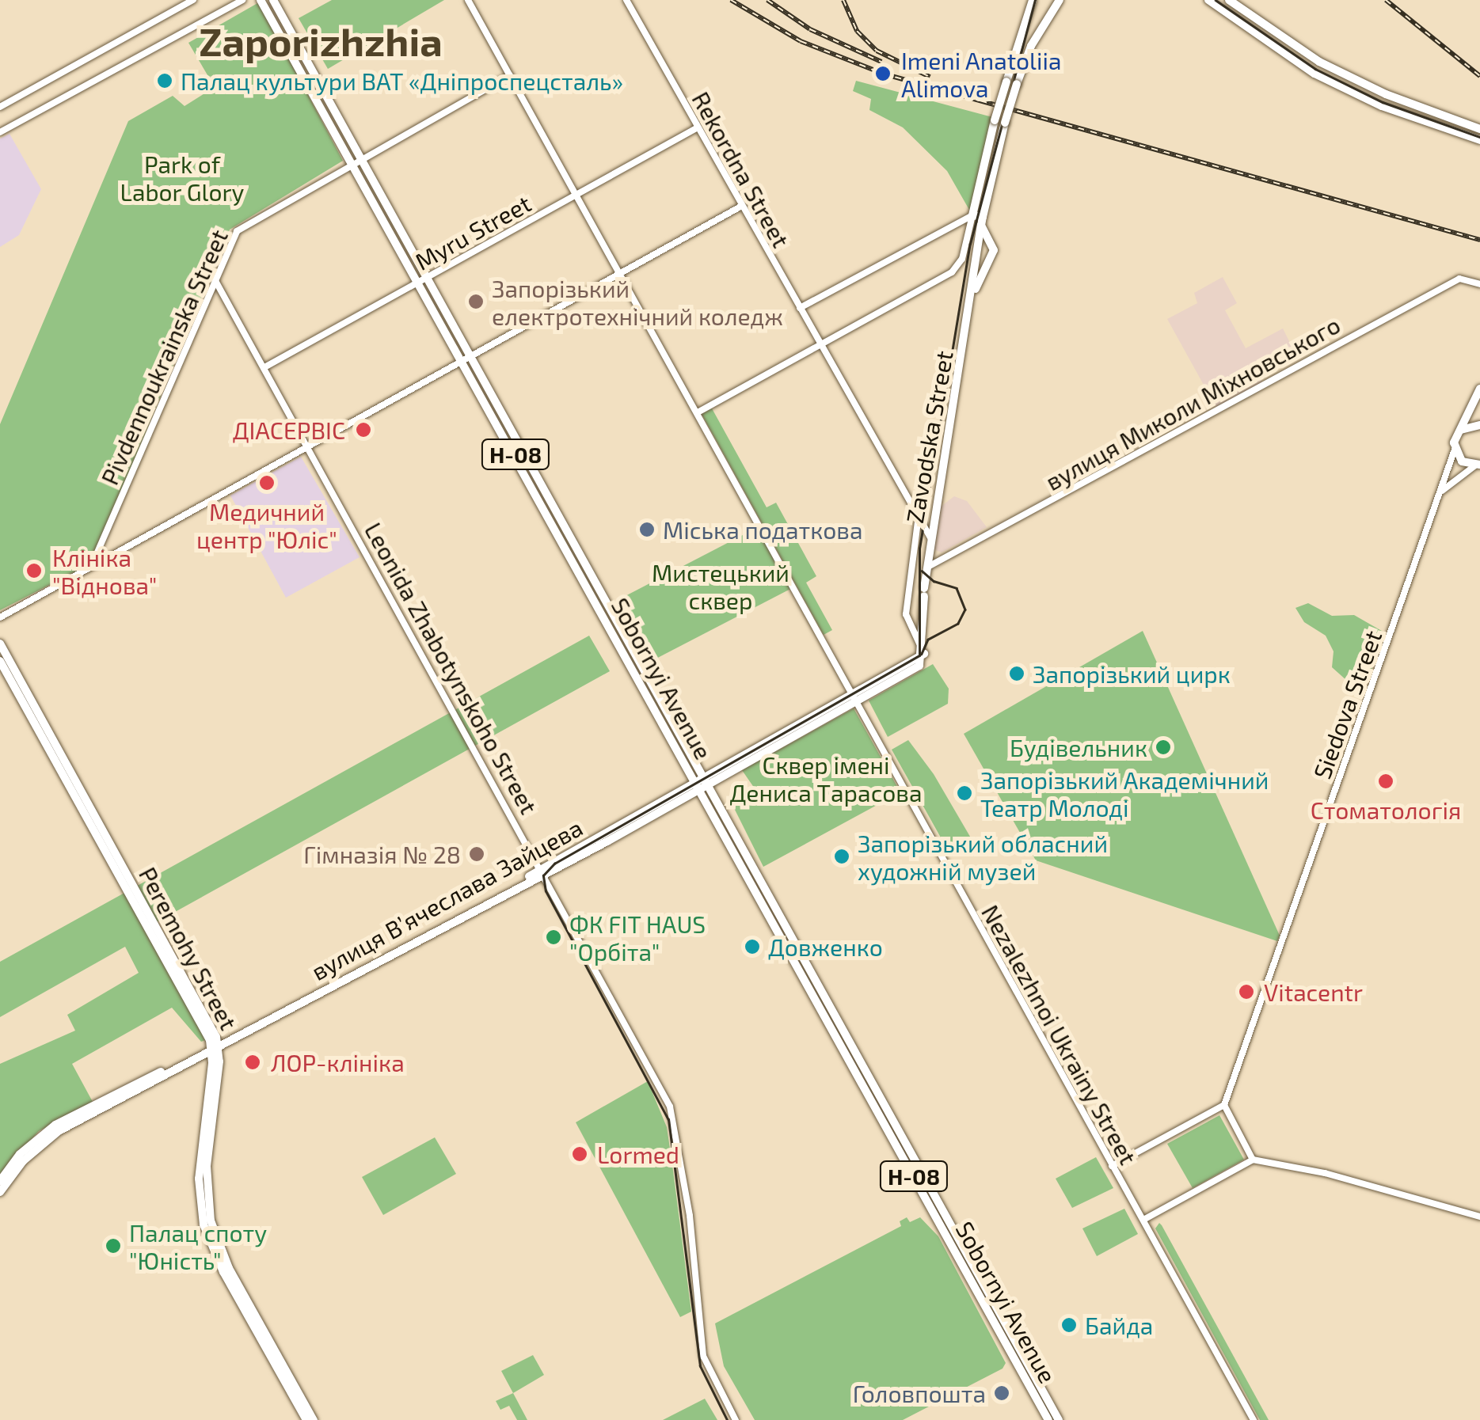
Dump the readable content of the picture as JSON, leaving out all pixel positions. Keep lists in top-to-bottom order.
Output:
{
  "streets": {
    "main road": [
      "Zavodska Street",
      "Н-08",
      "Sobornyi Avenue",
      "вулиця Вʼячеслава Зайцева",
      "Peremohy Street"
    ],
    "street": [
      "Rekordna Street",
      "Myru Street",
      "Pivdennoukrainska Street",
      "вулиця Миколи Міхновського",
      "Leonida Zhabotynskoho Street",
      "Siedova Street",
      "Nezalezhnoi Ukrainy Street"
    ]
  },
  "crossings": [
    ["Rekordna Street", "Myru Street"],
    ["Rekordna Street", "Zavodska Street"],
    ["Myru Street", "Leonida Zhabotynskoho Street"],
    ["Myru Street", "Sobornyi Avenue"],
    ["Myru Street", "Nezalezhnoi Ukrainy Street"],
    ["Pivdennoukrainska Street", "Leonida Zhabotynskoho Street"],
    ["Pivdennoukrainska Street", "Sobornyi Avenue"],
    ["Pivdennoukrainska Street", "Nezalezhnoi Ukrainy Street"],
    ["вулиця Миколи Міхновського", "Zavodska Street"],
    ["Zavodska Street", "вулиця Вʼячеслава Зайцева"],
    ["Leonida Zhabotynskoho Street", "вулиця Вʼячеслава Зайцева"],
    ["Sobornyi Avenue", "вулиця Вʼячеслава Зайцева"],
    ["вулиця Вʼячеслава Зайцева", "Peremohy Street"],
    ["вулиця Вʼячеслава Зайцева", "Nezalezhnoi Ukrainy Street"]
  ],
  "districts": ["Zaporizhzhia"],
  "parks": ["Park of Labor Glory", "Мистецький сквер", "Сквер імені Дениса Тарасова"],
  "places": [
    "Imeni Anatoliia Alimova",
    "Палац культури ВАТ «Дніпроспецсталь»",
    "Запорізький електротехнічний коледж",
    "ДІАСЕРВІС",
    "Медичний центр \"Юліс\"",
    "Міська податкова",
    "Клініка \"Віднова\"",
    "Запорізький цирк",
    "Будівельник",
    "Стоматологія",
    "Запорізький Академічний Театр Молоді",
    "Гімназія № 28",
    "Запорізький обласний художній музей",
    "ФК FIT HAUS \"Орбіта\"",
    "Довженко",
    "Vitacentr",
    "ЛОР-клініка",
    "Lormed",
    "Палац споту \"Юність\"",
    "Байда",
    "Головпошта"
  ]
}
